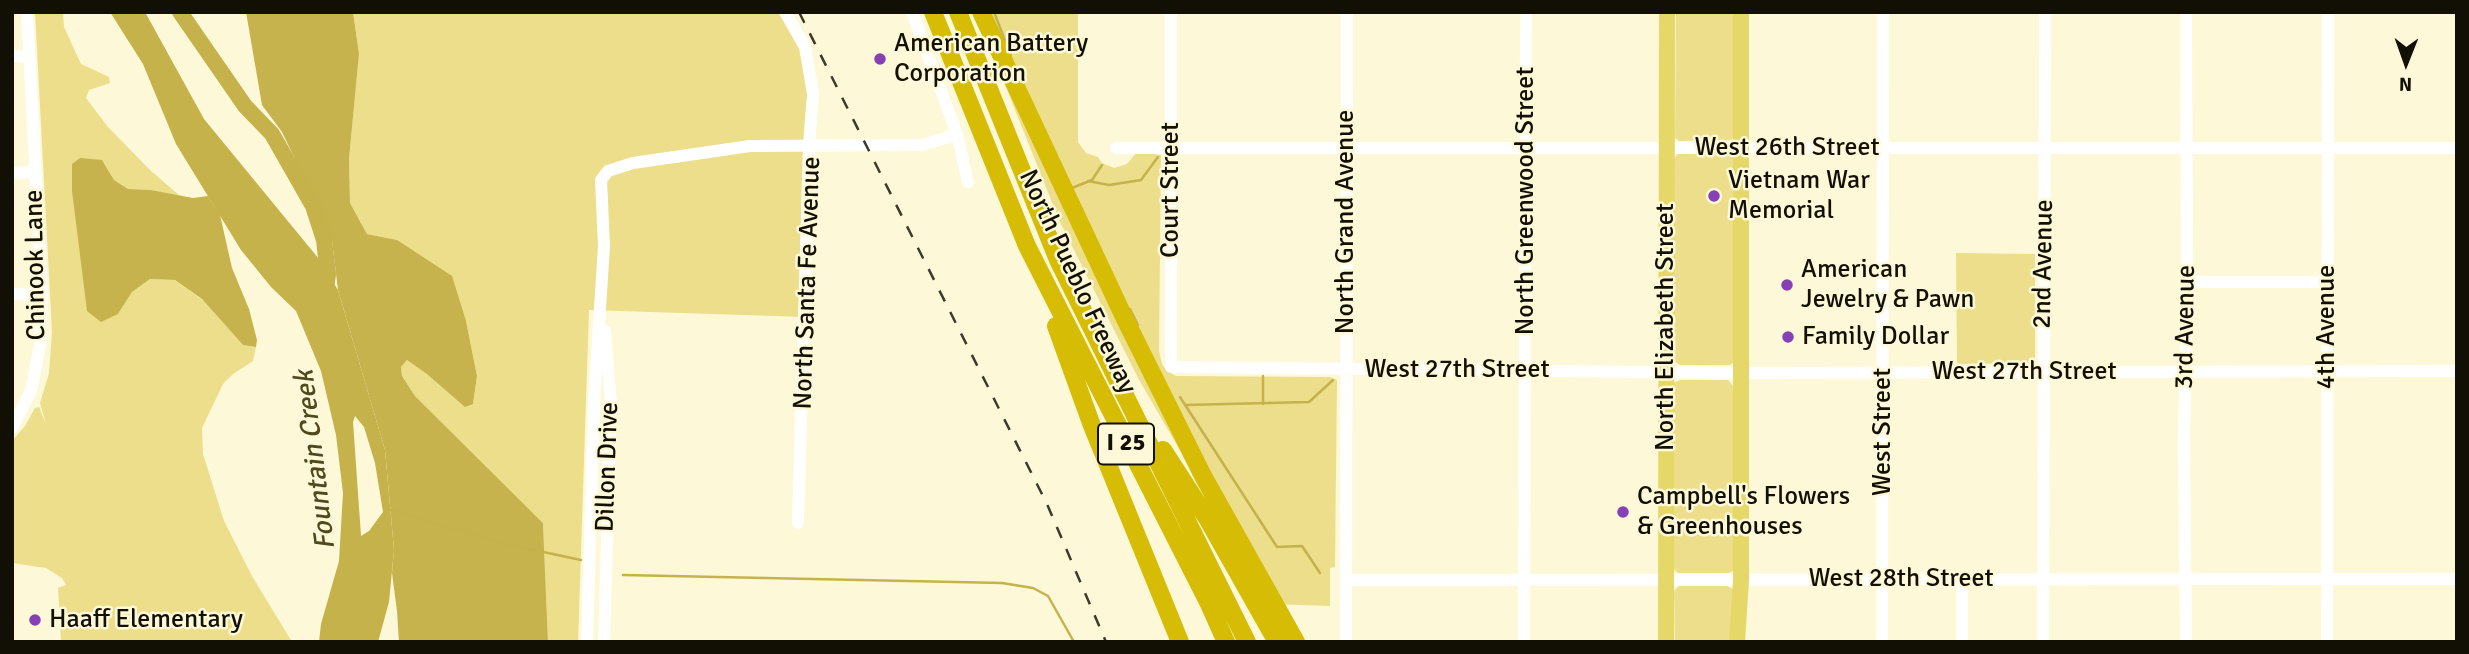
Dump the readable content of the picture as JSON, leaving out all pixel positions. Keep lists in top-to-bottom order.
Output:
{
  "streets": {
    "highway": ["North Pueblo Freeway", "I 25"],
    "main road": ["North Elizabeth Street"],
    "street": [
      "West 26th Street",
      "Court Street",
      "North Greenwood Street",
      "North Grand Avenue",
      "2nd Avenue",
      "Chinook Lane",
      "North Santa Fe Avenue",
      "3rd Avenue",
      "4th Avenue",
      "West 27th Street",
      "West Street",
      "Dillon Drive",
      "West 28th Street"
    ]
  },
  "crossings": [
    ["West 26th Street", "Court Street"],
    ["West 26th Street", "North Greenwood Street"],
    ["West 26th Street", "North Grand Avenue"],
    ["West 26th Street", "2nd Avenue"],
    ["West 26th Street", "North Elizabeth Street"],
    ["West 26th Street", "3rd Avenue"],
    ["West 26th Street", "4th Avenue"],
    ["West 26th Street", "West Street"],
    ["Court Street", "West 27th Street"],
    ["North Greenwood Street", "West 27th Street"],
    ["North Greenwood Street", "West 28th Street"],
    ["North Grand Avenue", "West 27th Street"],
    ["North Grand Avenue", "West 28th Street"],
    ["2nd Avenue", "West 27th Street"],
    ["2nd Avenue", "West 28th Street"],
    ["North Santa Fe Avenue", "Dillon Drive"],
    ["North Elizabeth Street", "West 27th Street"],
    ["North Elizabeth Street", "West 28th Street"],
    ["3rd Avenue", "West 27th Street"],
    ["3rd Avenue", "West 28th Street"],
    ["4th Avenue", "West 27th Street"],
    ["4th Avenue", "West 28th Street"],
    ["West 27th Street", "West Street"],
    ["West Street", "West 28th Street"]
  ],
  "water": ["Fountain Creek"],
  "places": [
    "American Battery Corporation",
    "Vietnam War Memorial",
    "American Jewelry & Pawn",
    "Family Dollar",
    "Campbell's Flowers & Greenhouses",
    "Haaff Elementary"
  ],
  "north": "bottom"
}
